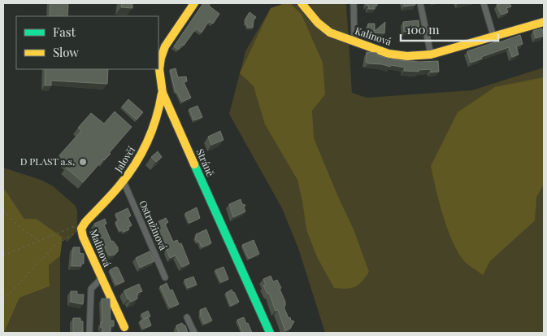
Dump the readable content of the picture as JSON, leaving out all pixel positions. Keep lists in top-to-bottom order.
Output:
{
  "streets": {
    "street": [
      "Kalinová",
      "Jalovčí",
      "Stráně",
      "Ostružinová",
      "Malinová"
    ]
  },
  "crossings": [
    ["Jalovčí", "Stráně"],
    ["Jalovčí", "Ostružinová"],
    ["Jalovčí", "Malinová"]
  ],
  "places": ["D PLAST a.s."],
  "legend": ["Fast", "Slow"],
  "scale_bar": "100 m"
}
